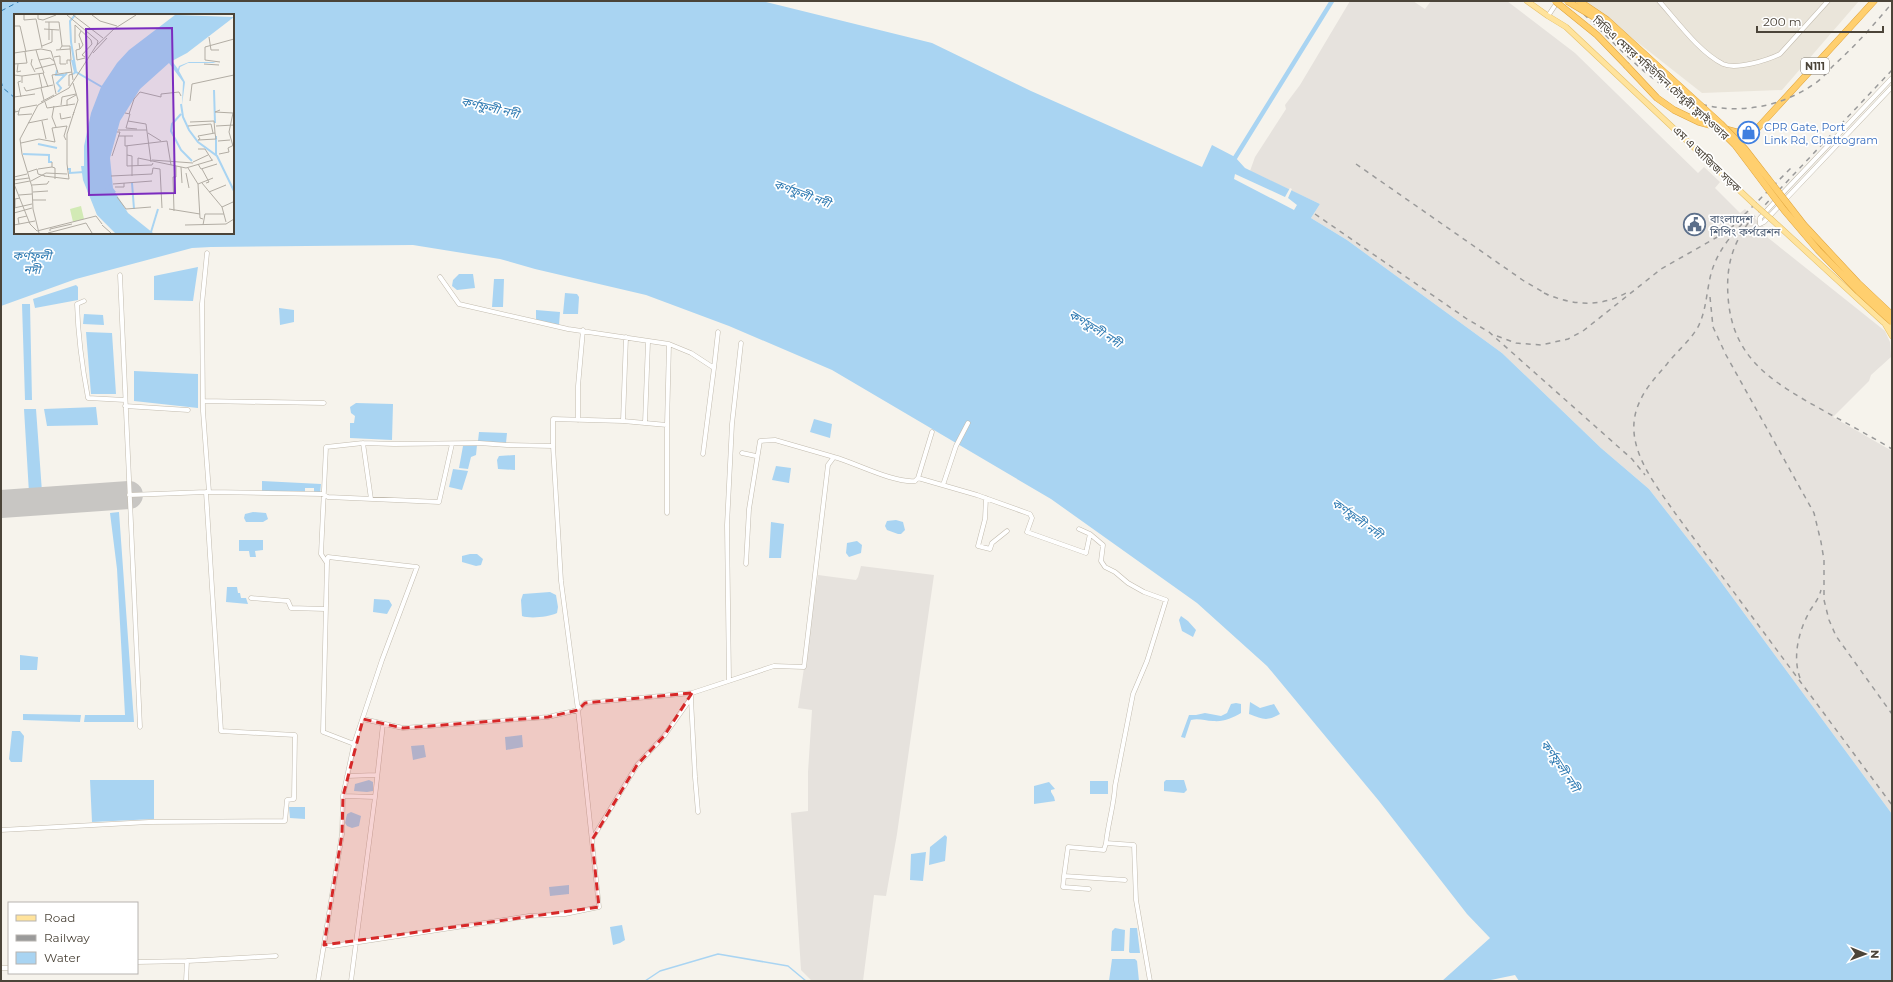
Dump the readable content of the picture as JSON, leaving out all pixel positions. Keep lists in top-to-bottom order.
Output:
{
  "streets": {
    "highway": ["N111", "সিডিএ মেয়র মহিউদ্দিন চৌধুরী ফ্লাইওভার"],
    "main road": ["এম এ আজিজ সড়ক"]
  },
  "water": ["কর্ণফুলী নদী"],
  "places": {
    "shop": ["CPR Gate, Port Link Rd, Chattogram"],
    "public building": ["বাংলাদেশ শিপিং কর্পরেশন"]
  },
  "legend": ["Road", "Railway", "Water"],
  "scale_bar": "200 m",
  "north": "right"
}
